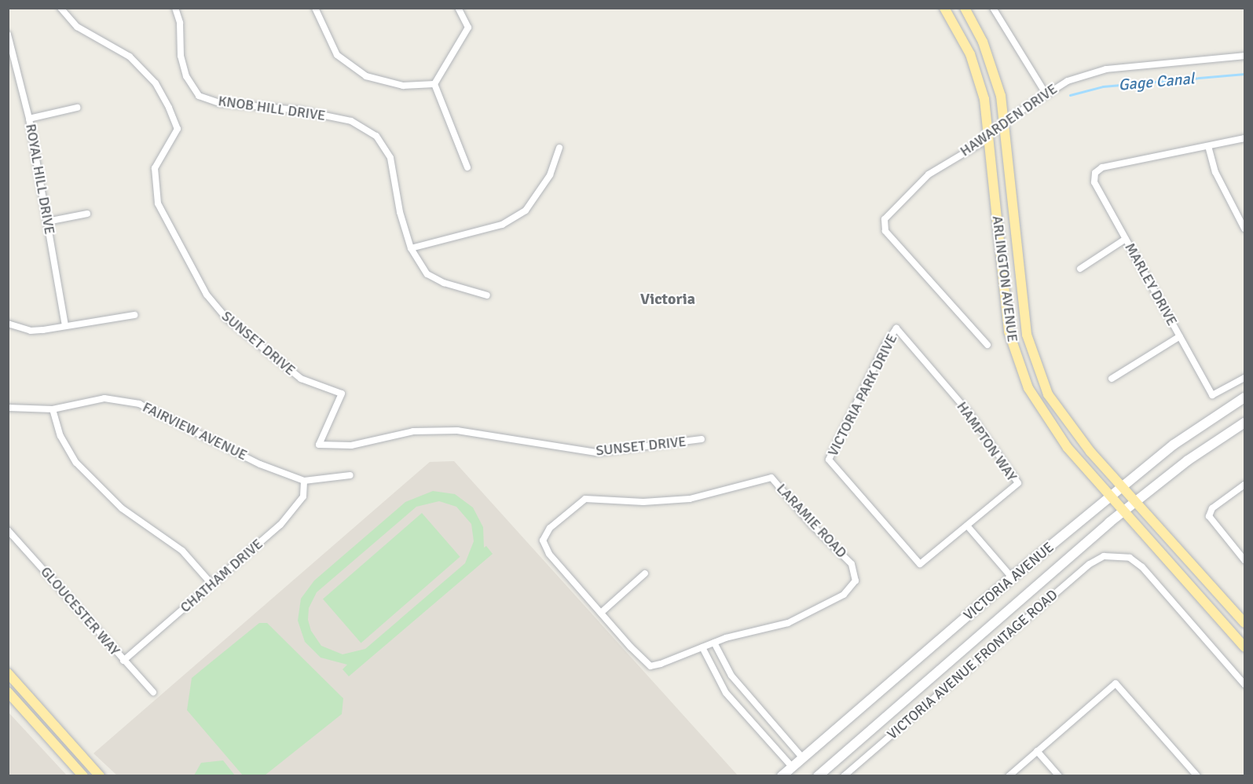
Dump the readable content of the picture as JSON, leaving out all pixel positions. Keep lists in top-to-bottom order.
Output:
{
  "streets": {
    "main road": ["ARLINGTON AVENUE", "VICTORIA AVENUE"],
    "street": [
      "KNOB HILL DRIVE",
      "HAWARDEN DRIVE",
      "ROYAL HILL DRIVE",
      "MARLEY DRIVE",
      "SUNSET DRIVE",
      "VICTORIA PARK DRIVE",
      "FAIRVIEW AVENUE",
      "HAMPTON WAY",
      "LARAMIE ROAD",
      "CHATHAM DRIVE",
      "GLOUCESTER WAY",
      "VICTORIA AVENUE FRONTAGE ROAD"
    ]
  },
  "crossings": [
    ["HAWARDEN DRIVE", "ARLINGTON AVENUE"],
    ["ARLINGTON AVENUE", "VICTORIA AVENUE"],
    ["VICTORIA PARK DRIVE", "HAMPTON WAY"],
    ["FAIRVIEW AVENUE", "CHATHAM DRIVE"],
    ["CHATHAM DRIVE", "GLOUCESTER WAY"]
  ],
  "districts": ["Victoria"],
  "water": ["Gage Canal"]
}
